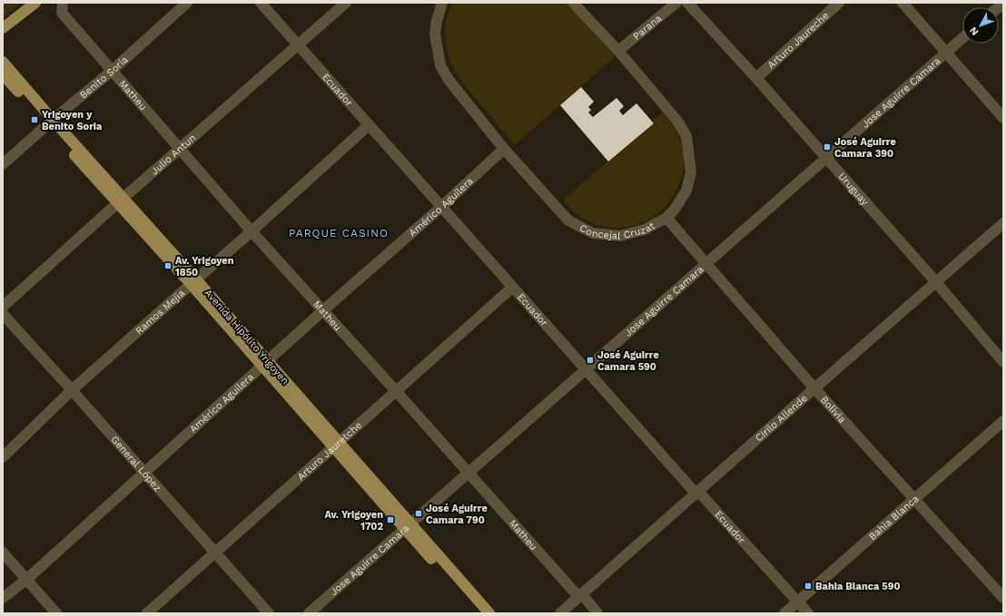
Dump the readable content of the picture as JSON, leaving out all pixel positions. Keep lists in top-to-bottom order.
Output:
{
  "streets": {
    "main road": ["Avenida Hipólito Yrigoyen"],
    "street": [
      "Parana",
      "Arturo Jaureche",
      "Benito Soria",
      "Ecuador",
      "Jose Aguirre Camara",
      "Matheu",
      "Julio Antun",
      "Uruguay",
      "Américo Aguilera",
      "Concejal Cruzat",
      "Ramos Mejia",
      "Bolivia",
      "Cirilo Allende",
      "Arturo Jauretche",
      "General López",
      "Bahia Blanca"
    ]
  },
  "crossings": [
    ["Parana", "Concejal Cruzat"],
    ["Arturo Jaureche", "Uruguay"],
    ["Benito Soria", "Matheu"],
    ["Benito Soria", "Avenida Hipólito Yrigoyen"],
    ["Ecuador", "Jose Aguirre Camara"],
    ["Ecuador", "Julio Antun"],
    ["Ecuador", "Américo Aguilera"],
    ["Ecuador", "Ramos Mejia"],
    ["Ecuador", "Cirilo Allende"],
    ["Ecuador", "Arturo Jauretche"],
    ["Ecuador", "Bahia Blanca"],
    ["Jose Aguirre Camara", "Matheu"],
    ["Jose Aguirre Camara", "Uruguay"],
    ["Jose Aguirre Camara", "Avenida Hipólito Yrigoyen"],
    ["Jose Aguirre Camara", "Bolivia"],
    ["Matheu", "Julio Antun"],
    ["Matheu", "Américo Aguilera"],
    ["Matheu", "Ramos Mejia"],
    ["Matheu", "Cirilo Allende"],
    ["Matheu", "Arturo Jauretche"],
    ["Julio Antun", "Avenida Hipólito Yrigoyen"],
    ["Uruguay", "Cirilo Allende"],
    ["Américo Aguilera", "Concejal Cruzat"],
    ["Américo Aguilera", "Avenida Hipólito Yrigoyen"],
    ["Américo Aguilera", "General López"],
    ["Concejal Cruzat", "Bolivia"],
    ["Ramos Mejia", "Avenida Hipólito Yrigoyen"],
    ["Ramos Mejia", "General López"],
    ["Avenida Hipólito Yrigoyen", "Arturo Jauretche"],
    ["Bolivia", "Cirilo Allende"],
    ["Bolivia", "Bahia Blanca"],
    ["Arturo Jauretche", "General López"]
  ],
  "districts": ["PARQUE CASINO"],
  "places": {
    "transit": [
      "Yrigoyen y Benito Soria",
      "José Aguirre Camara 390",
      "Av. Yrigoyen 1850",
      "José Aguirre Camara 590",
      "José Aguirre Camara 790",
      "Av. Yrigoyen 1702",
      "Bahia Blanca 590"
    ]
  },
  "north": "bottom left"
}
